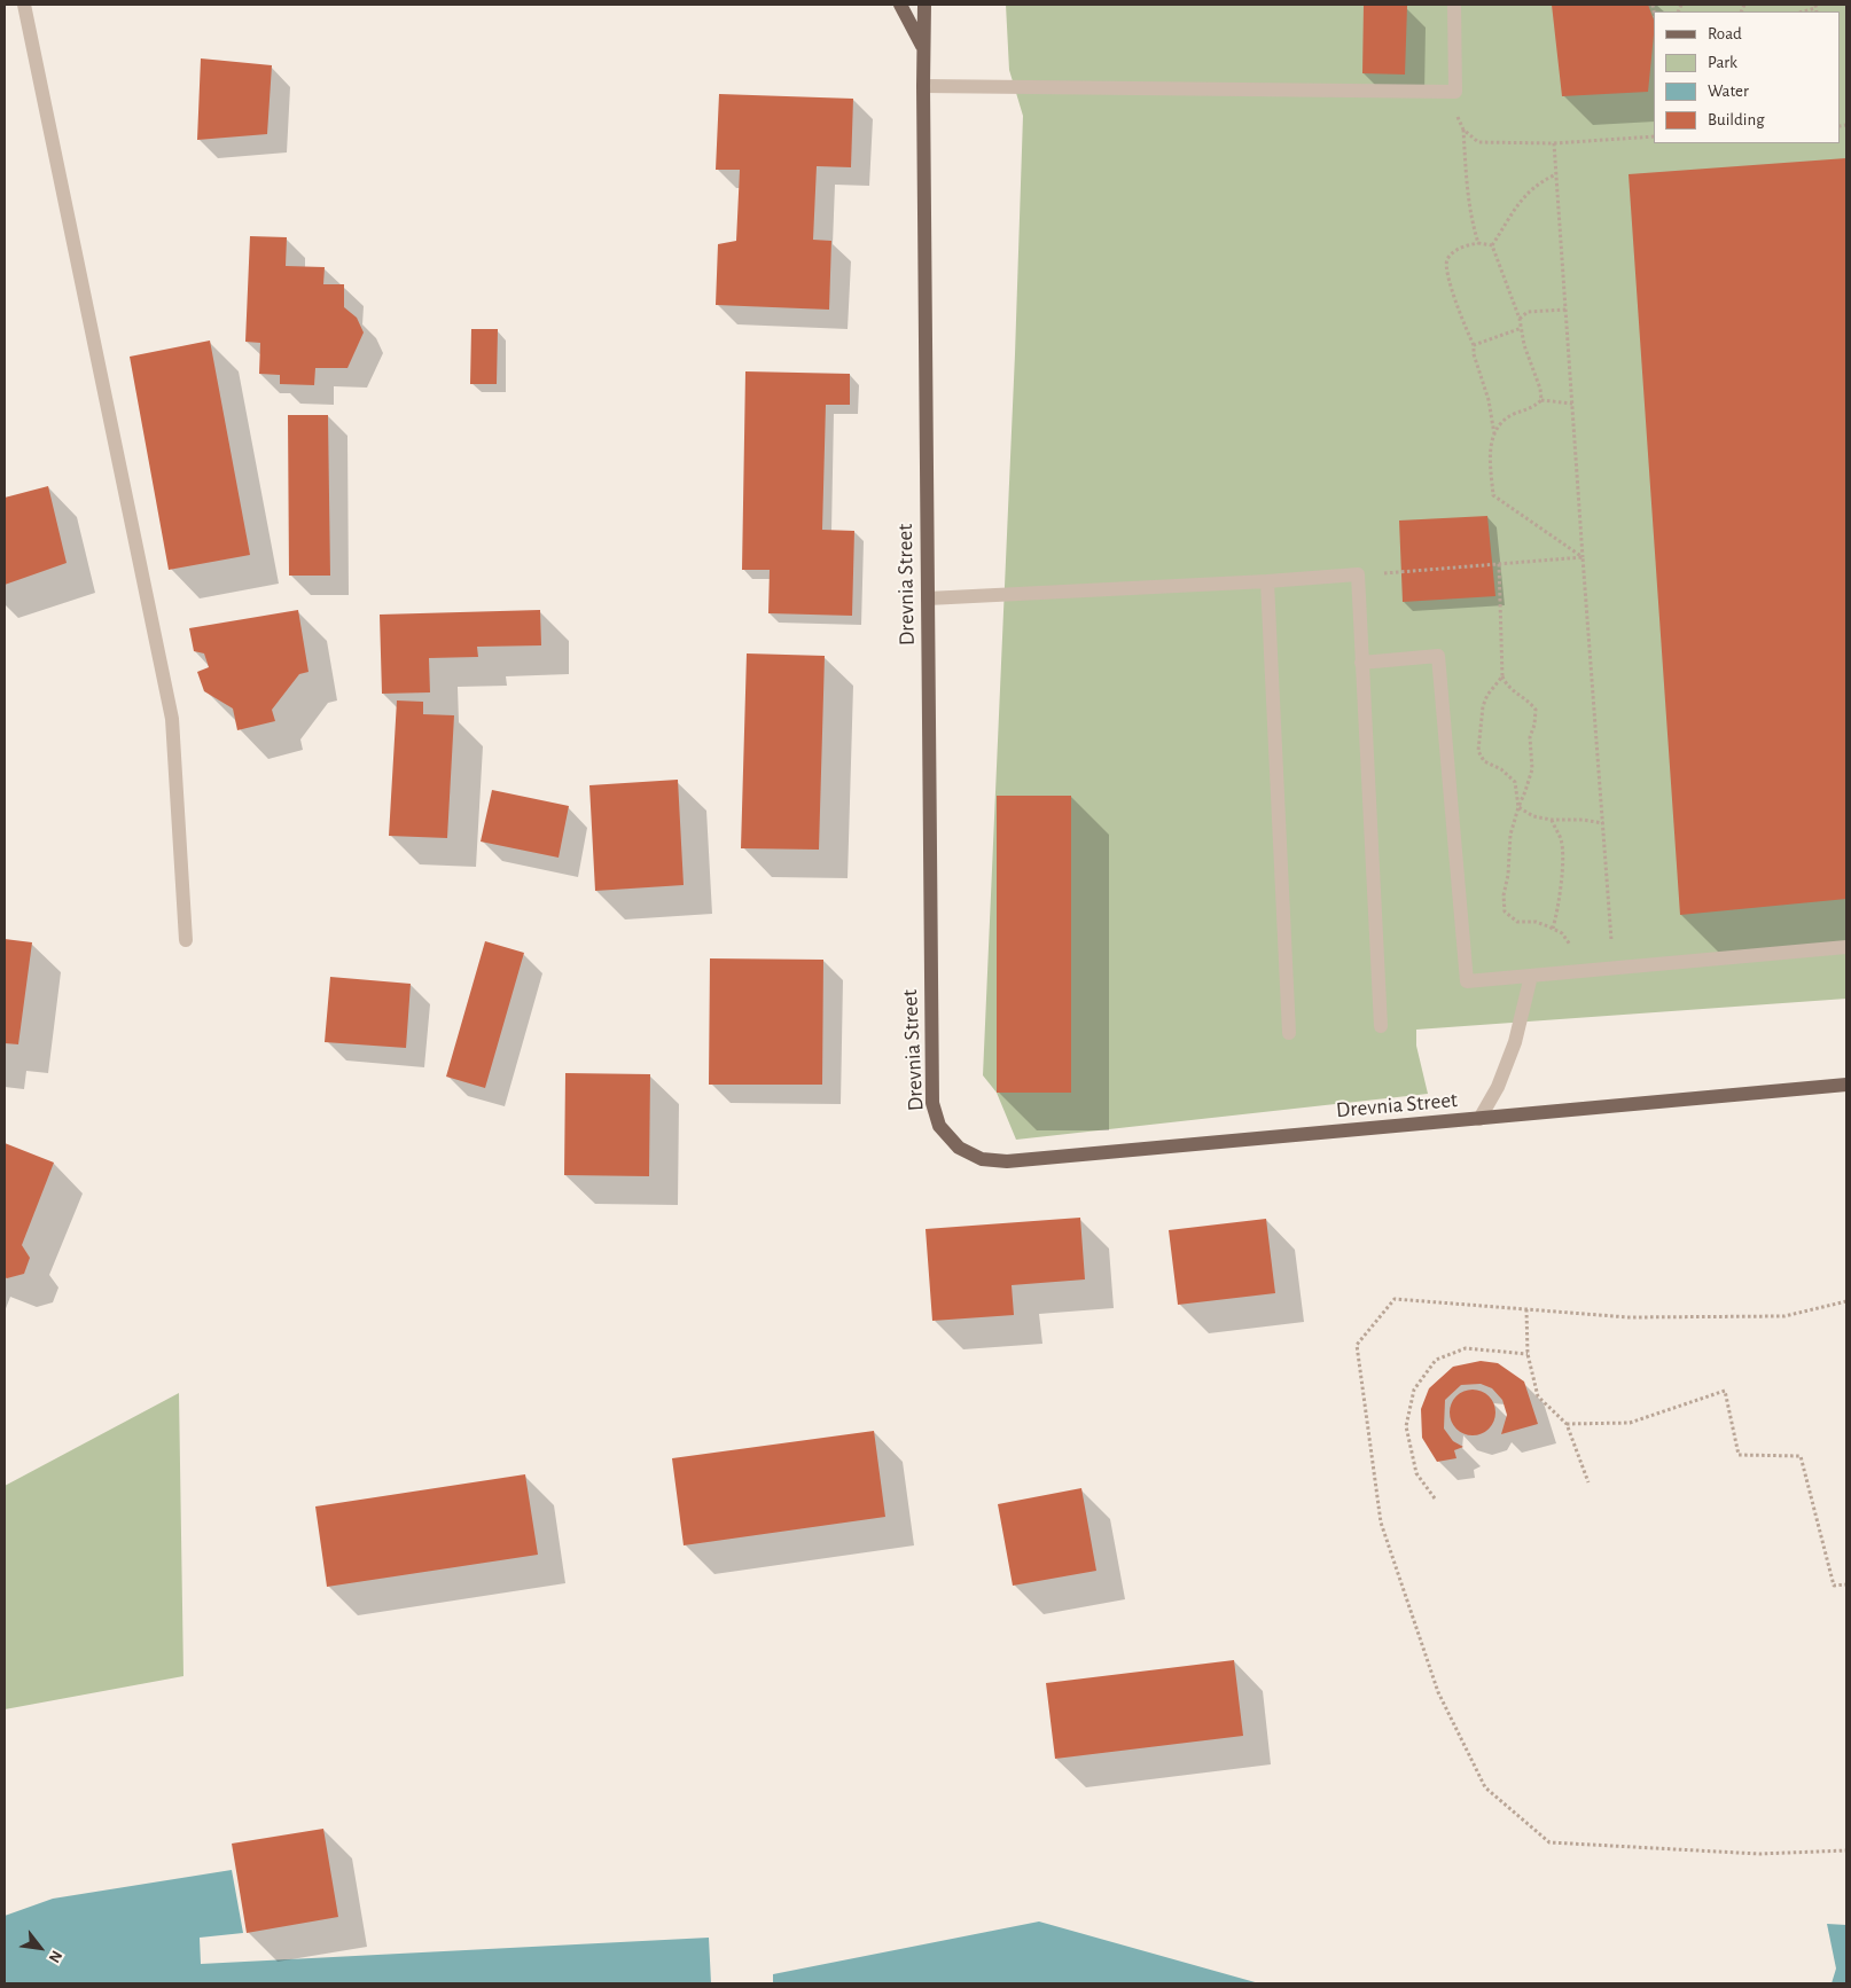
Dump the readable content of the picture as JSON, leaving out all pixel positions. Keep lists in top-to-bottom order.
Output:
{
  "streets": {
    "main road": ["Drevnia Street"]
  },
  "legend": [
    "Road",
    "Park",
    "Water",
    "Building"
  ],
  "north": "bottom right"
}
